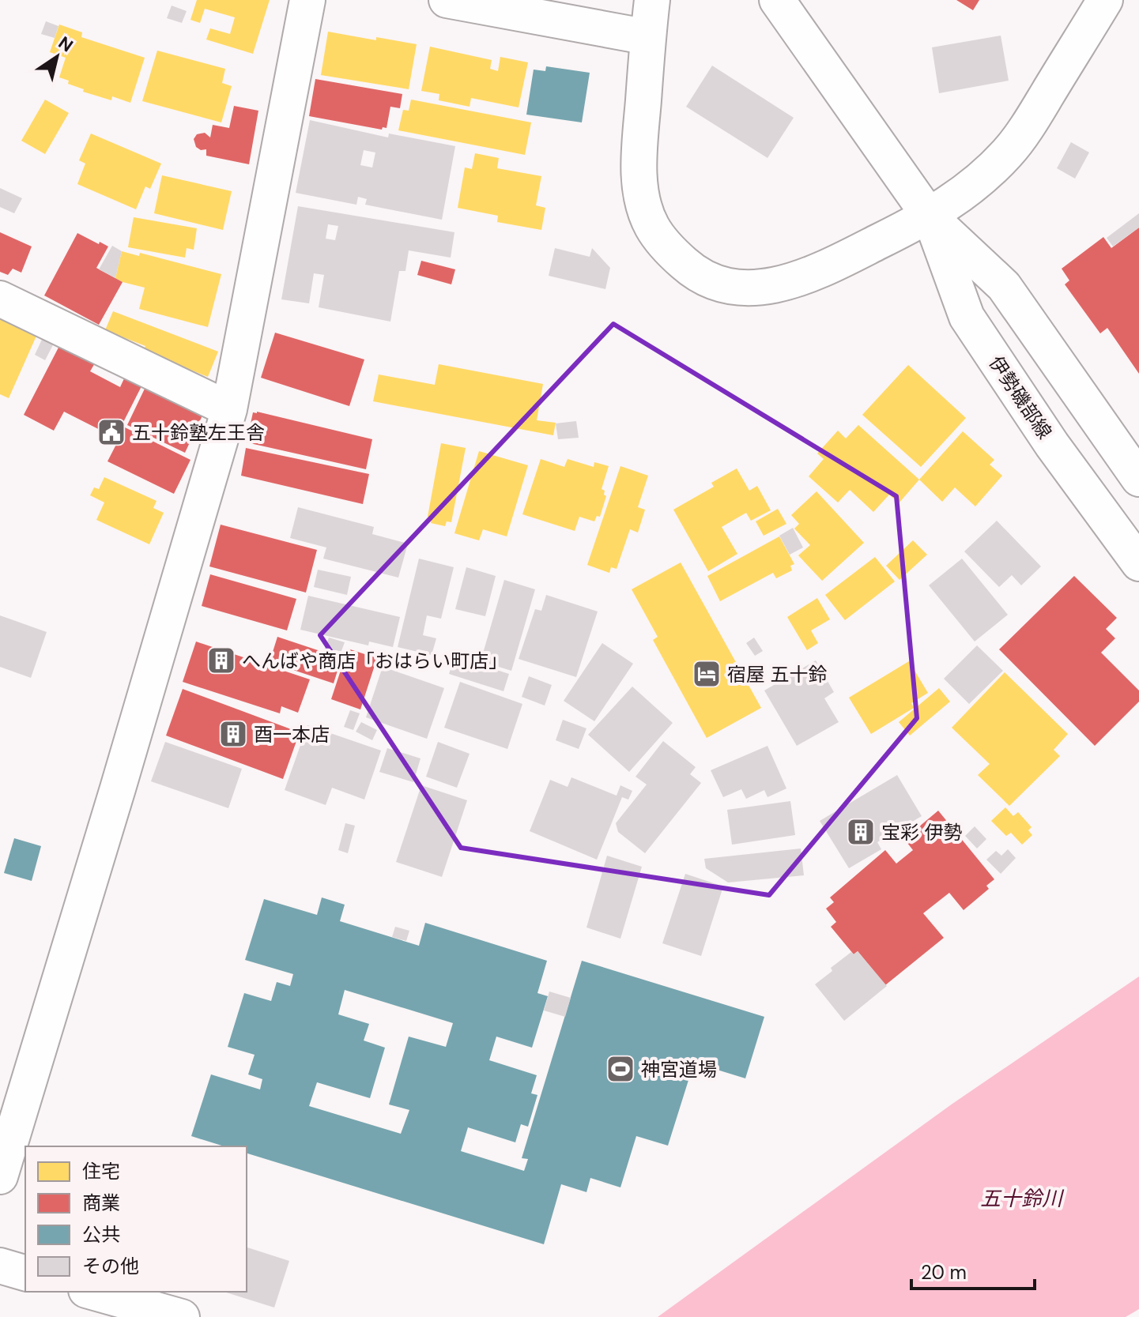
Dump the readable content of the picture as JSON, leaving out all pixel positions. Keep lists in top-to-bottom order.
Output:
{
  "streets": {
    "street": ["伊勢磯部線"]
  },
  "water": ["五十鈴川"],
  "places": {
    "public building": ["五十鈴塾左王舎"],
    "building": ["へんばや商店「おはらい町店」", "酉一本店", "宝彩 伊勢"],
    "hotel": ["宿屋 五十鈴"],
    "sports": ["神宮道場"]
  },
  "legend": [
    "住宅",
    "商業",
    "公共",
    "その他"
  ],
  "scale_bar": "20 m",
  "north": "top right"
}
